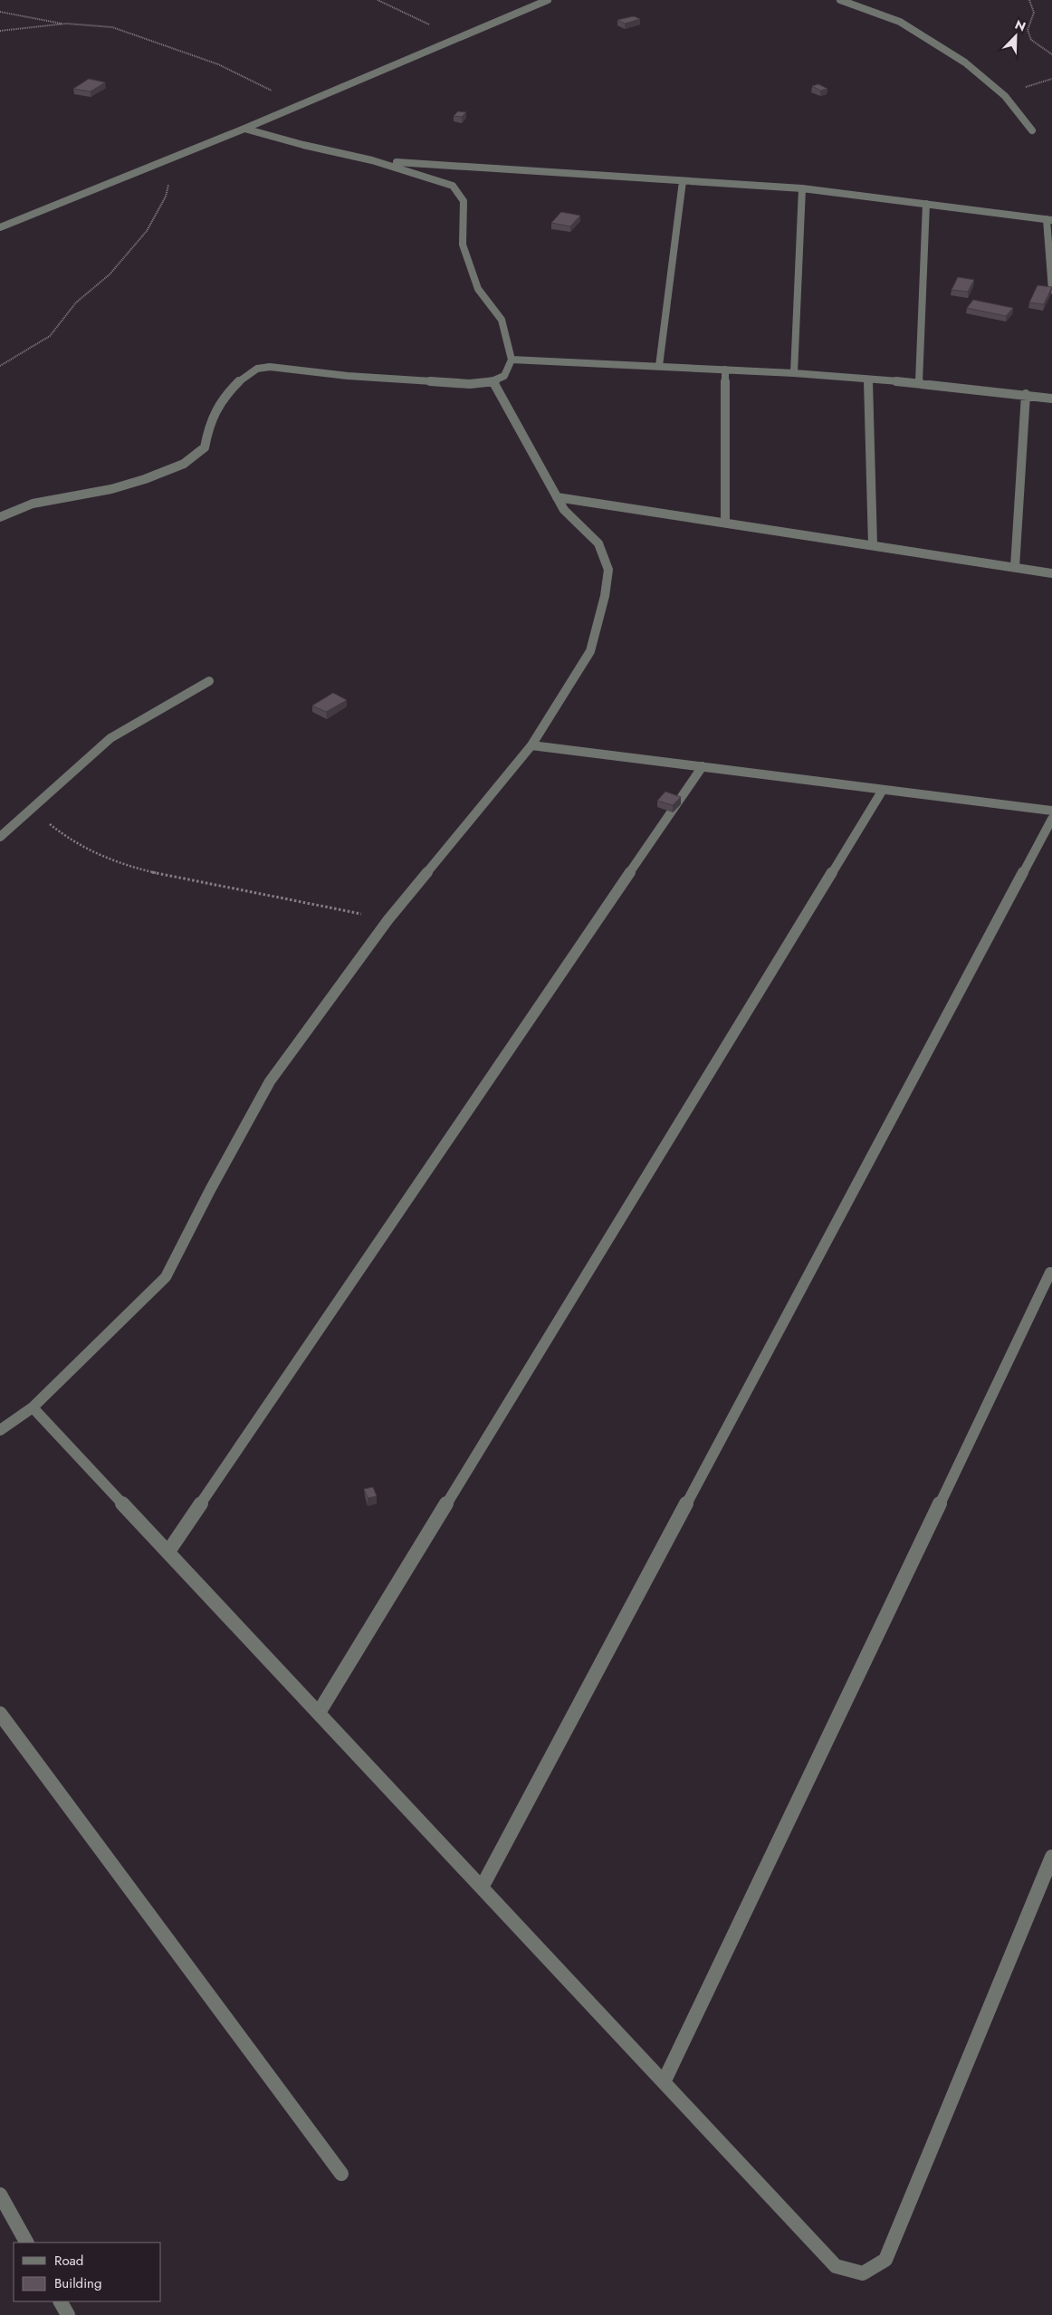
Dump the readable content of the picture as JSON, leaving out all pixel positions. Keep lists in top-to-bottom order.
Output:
{
  "legend": ["Road", "Building"],
  "north": "top right"
}
